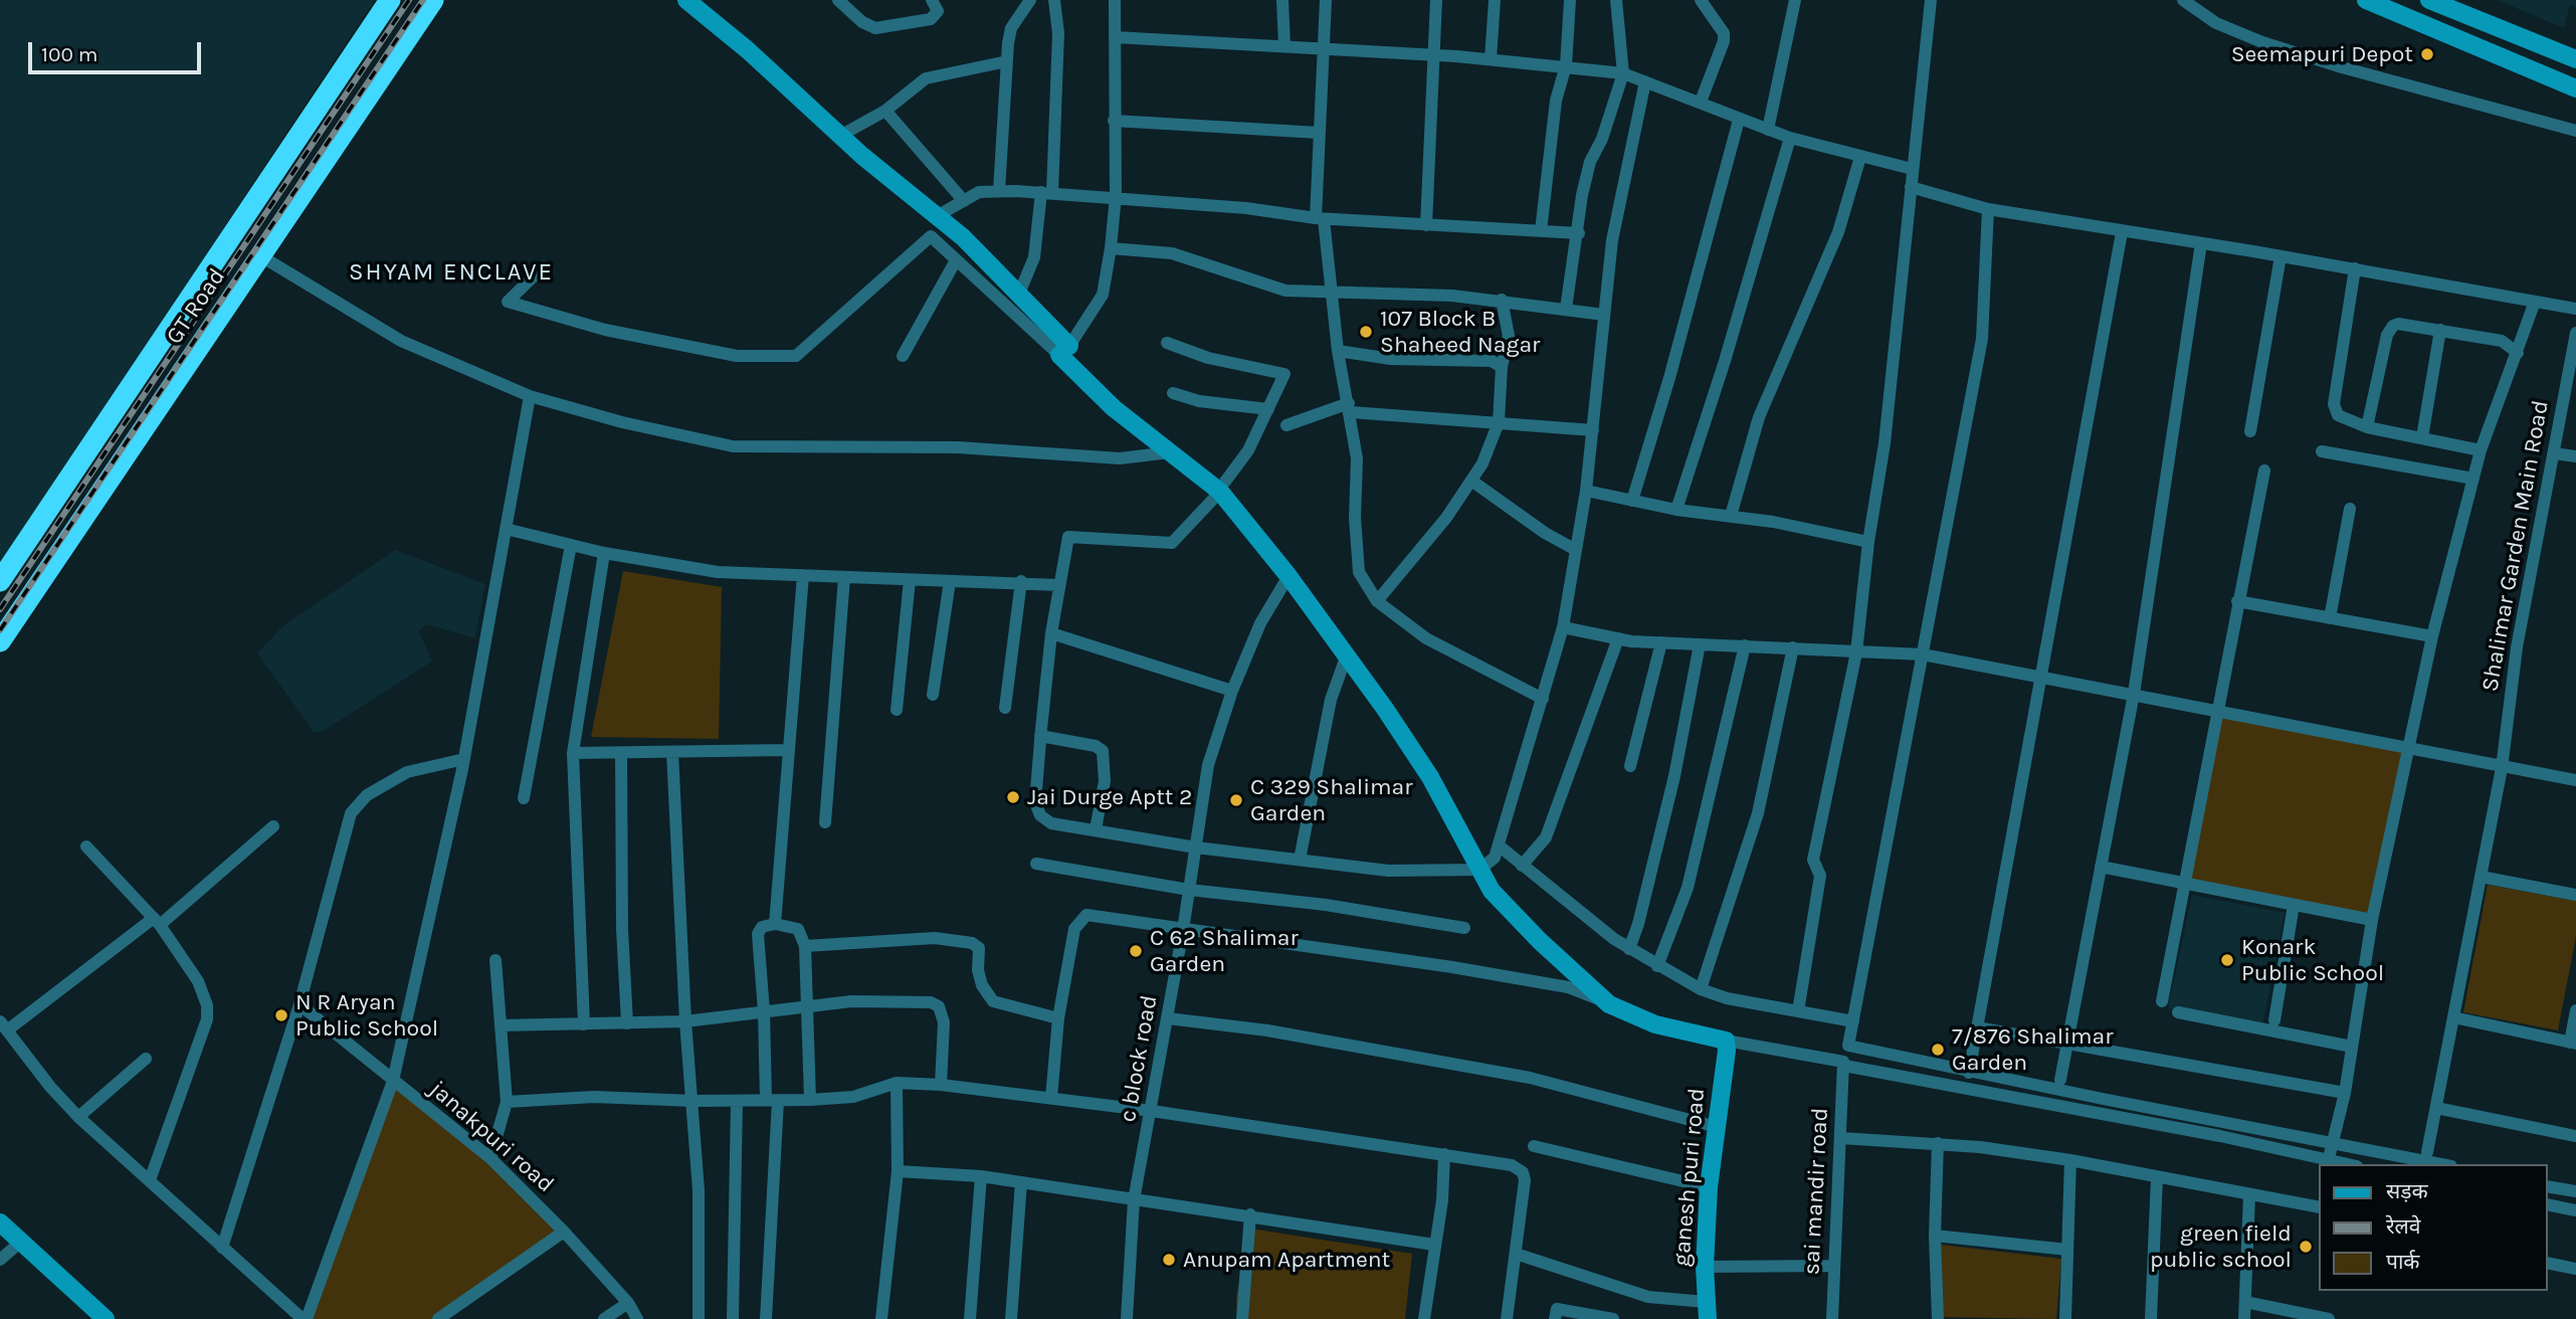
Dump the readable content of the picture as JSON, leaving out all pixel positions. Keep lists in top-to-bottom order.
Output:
{
  "streets": {
    "highway": ["GT Road"],
    "street": [
      "Shalimar Garden Main Road",
      "c block road",
      "janakpuri road",
      "ganesh puri road",
      "sai mandir road"
    ]
  },
  "districts": ["SHYAM ENCLAVE"],
  "places": [
    "Seemapuri Depot",
    "107 Block B Shaheed Nagar",
    "Jai Durge Aptt 2",
    "C 329 Shalimar Garden",
    "C 62 Shalimar Garden",
    "Konark Public School",
    "N R Aryan Public School",
    "7/876 Shalimar Garden",
    "green field public school",
    "Anupam Apartment"
  ],
  "legend": ["सड़क", "रेलवे", "पार्क"],
  "scale_bar": "100 m"
}
